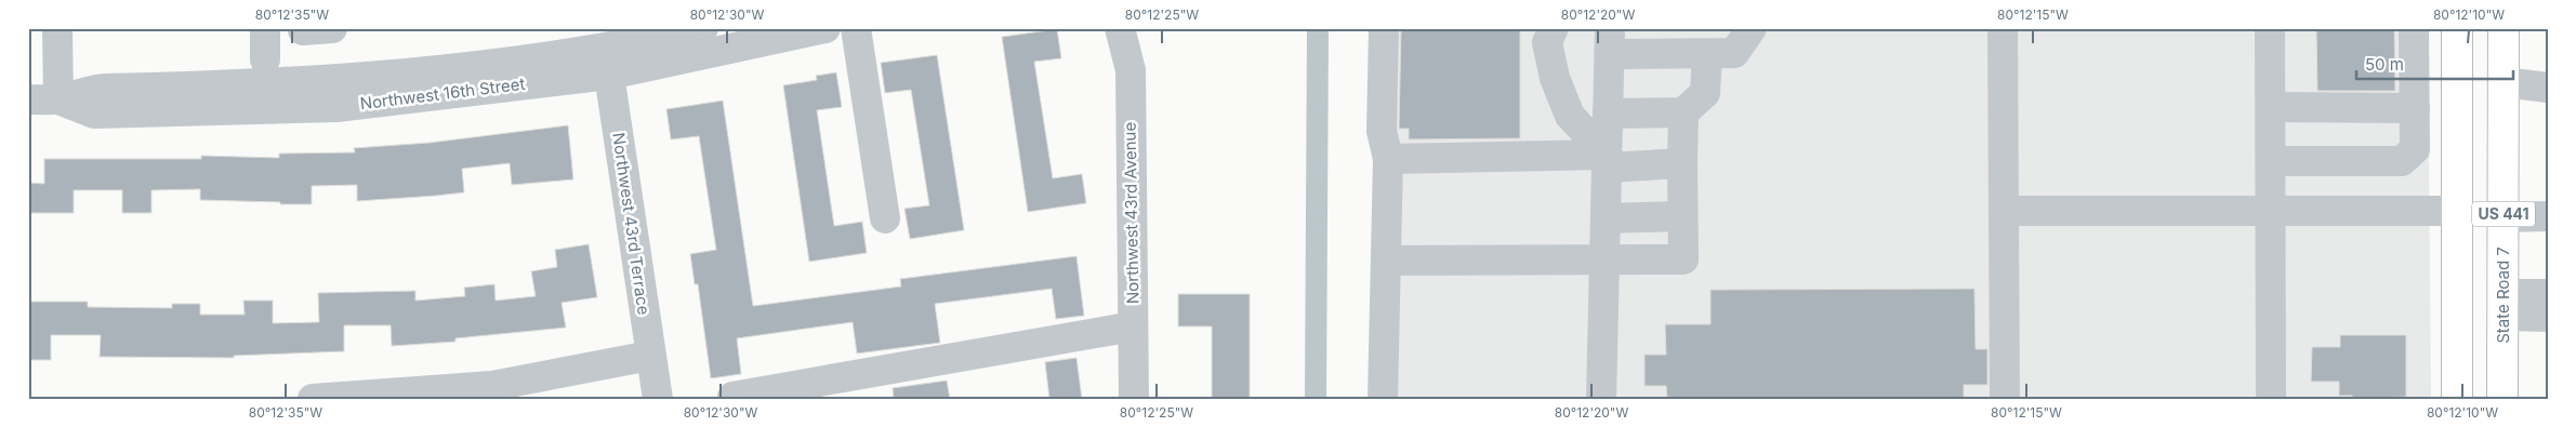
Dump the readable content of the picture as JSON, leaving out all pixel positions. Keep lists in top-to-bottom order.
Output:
{
  "streets": {
    "main road": ["US 441", "State Road 7"],
    "street": ["Northwest 16th Street", "Northwest 43rd Avenue", "Northwest 43rd Terrace"]
  },
  "crossings": [
    ["Northwest 16th Street", "Northwest 43rd Terrace"]
  ],
  "scale_bar": "50 m",
  "coordinates": [
    "80°12'35\"W",
    "80°12'30\"W",
    "80°12'25\"W",
    "80°12'20\"W",
    "80°12'15\"W",
    "80°12'10\"W"
  ]
}
